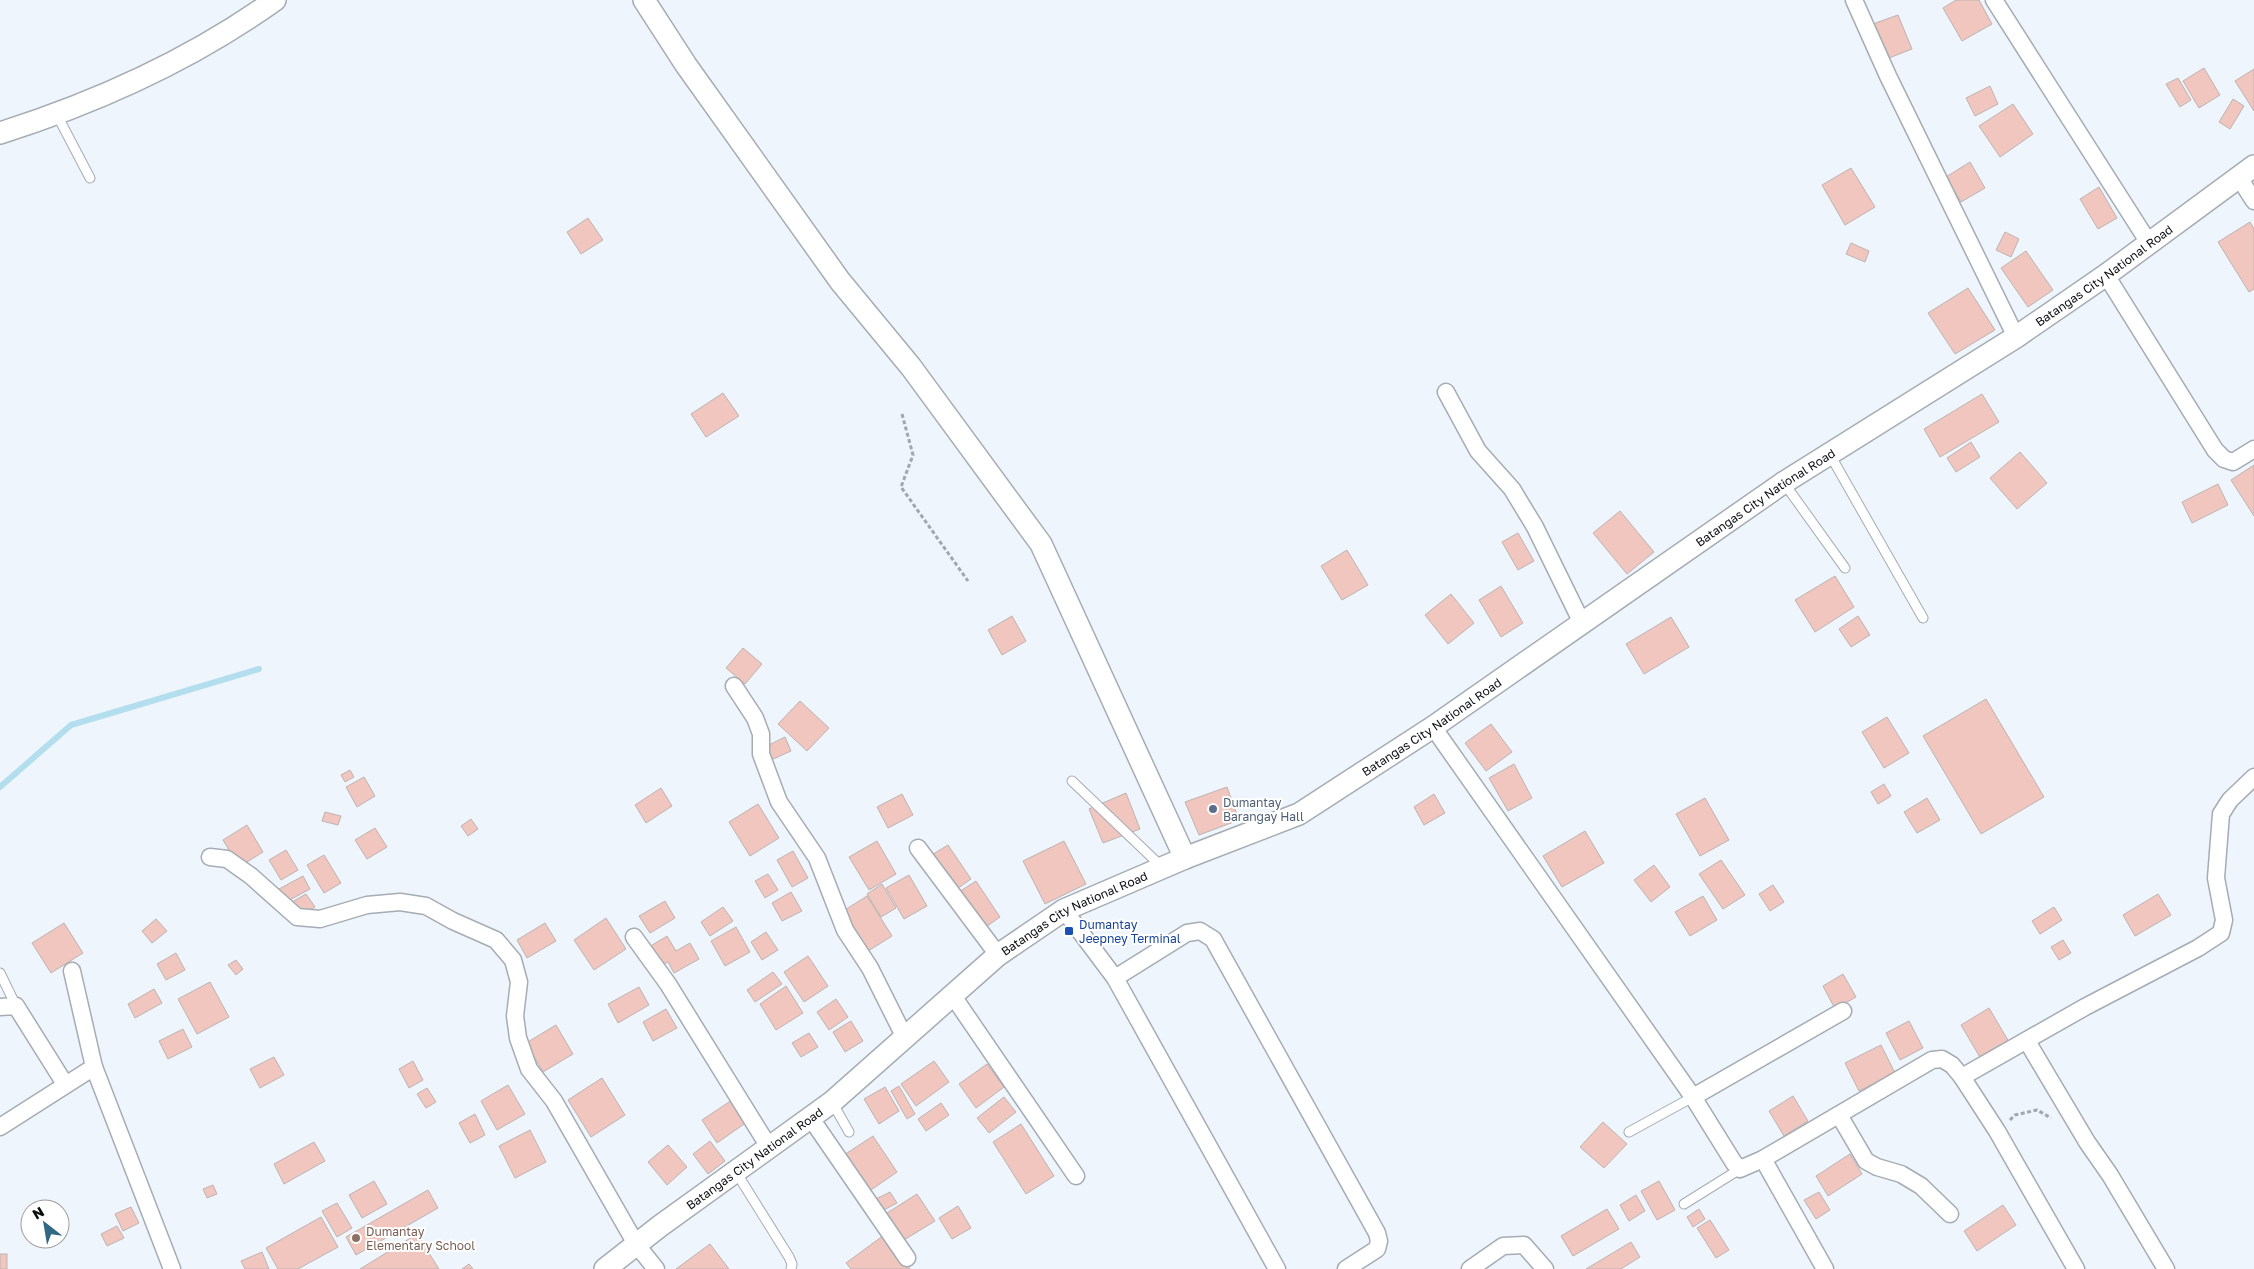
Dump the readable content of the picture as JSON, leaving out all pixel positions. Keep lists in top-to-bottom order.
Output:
{
  "streets": {
    "street": ["Batangas City National Road"]
  },
  "places": {
    "other": ["Dumantay Barangay Hall", "Dumantay Elementary School"],
    "transit": ["Dumantay Jeepney Terminal"]
  },
  "north": "top left"
}
